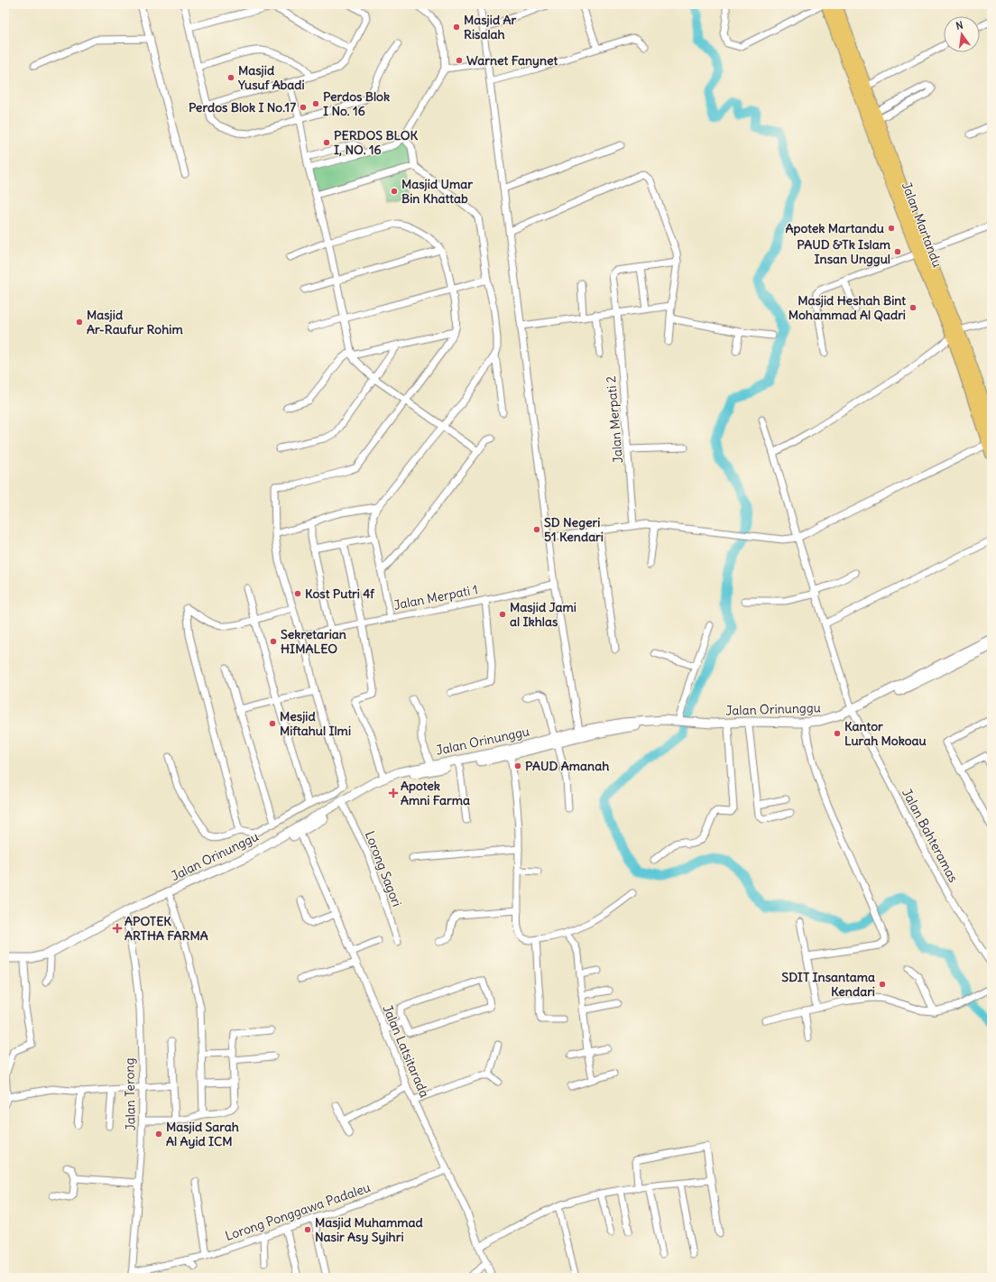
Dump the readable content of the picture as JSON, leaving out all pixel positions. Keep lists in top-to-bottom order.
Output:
{
  "streets": {
    "highway": ["Jalan Martandu"],
    "street": [
      "Jalan Merpati 2",
      "Jalan Merpati 1",
      "Jalan Orinunggu",
      "Jalan Bahteramas",
      "Lorong Sagori",
      "Jalan Latsitarada",
      "Jalan Terong",
      "Lorong Ponggawa Padaleu"
    ]
  },
  "crossings": [
    ["Jalan Orinunggu", "Jalan Bahteramas"],
    ["Jalan Orinunggu", "Lorong Sagori"],
    ["Jalan Orinunggu", "Jalan Latsitarada"],
    ["Jalan Orinunggu", "Jalan Terong"],
    ["Jalan Latsitarada", "Lorong Ponggawa Padaleu"],
    ["Jalan Terong", "Lorong Ponggawa Padaleu"]
  ],
  "places": {
    "other": [
      "Masjid Ar Risalah",
      "Warnet Fanynet",
      "Masjid Yusuf Abadi",
      "Perdos Blok I No. 16",
      "Perdos Blok I No.17",
      "PERDOS BLOK I, NO. 16",
      "Masjid Umar Bin Khattab",
      "Apotek Martandu",
      "PAUD &Tk Islam Insan Unggul",
      "Masjid Heshah Bint Mohammad Al Qadri",
      "Masjid Ar-Raufur Rohim",
      "SD Negeri 51 Kendari",
      "Kost Putri 4f",
      "Masjid Jami al Ikhlas",
      "Sekretarian HIMALEO",
      "Mesjid Miftahul Ilmi",
      "Kantor Lurah Mokoau",
      "PAUD Amanah",
      "SDIT Insantama Kendari",
      "Masjid Sarah Al Ayid ICM",
      "Masjid Muhammad Nasir Asy Syihri"
    ],
    "health": ["Apotek Amni Farma", "APOTEK ARTHA FARMA"]
  },
  "north": "top"
}
